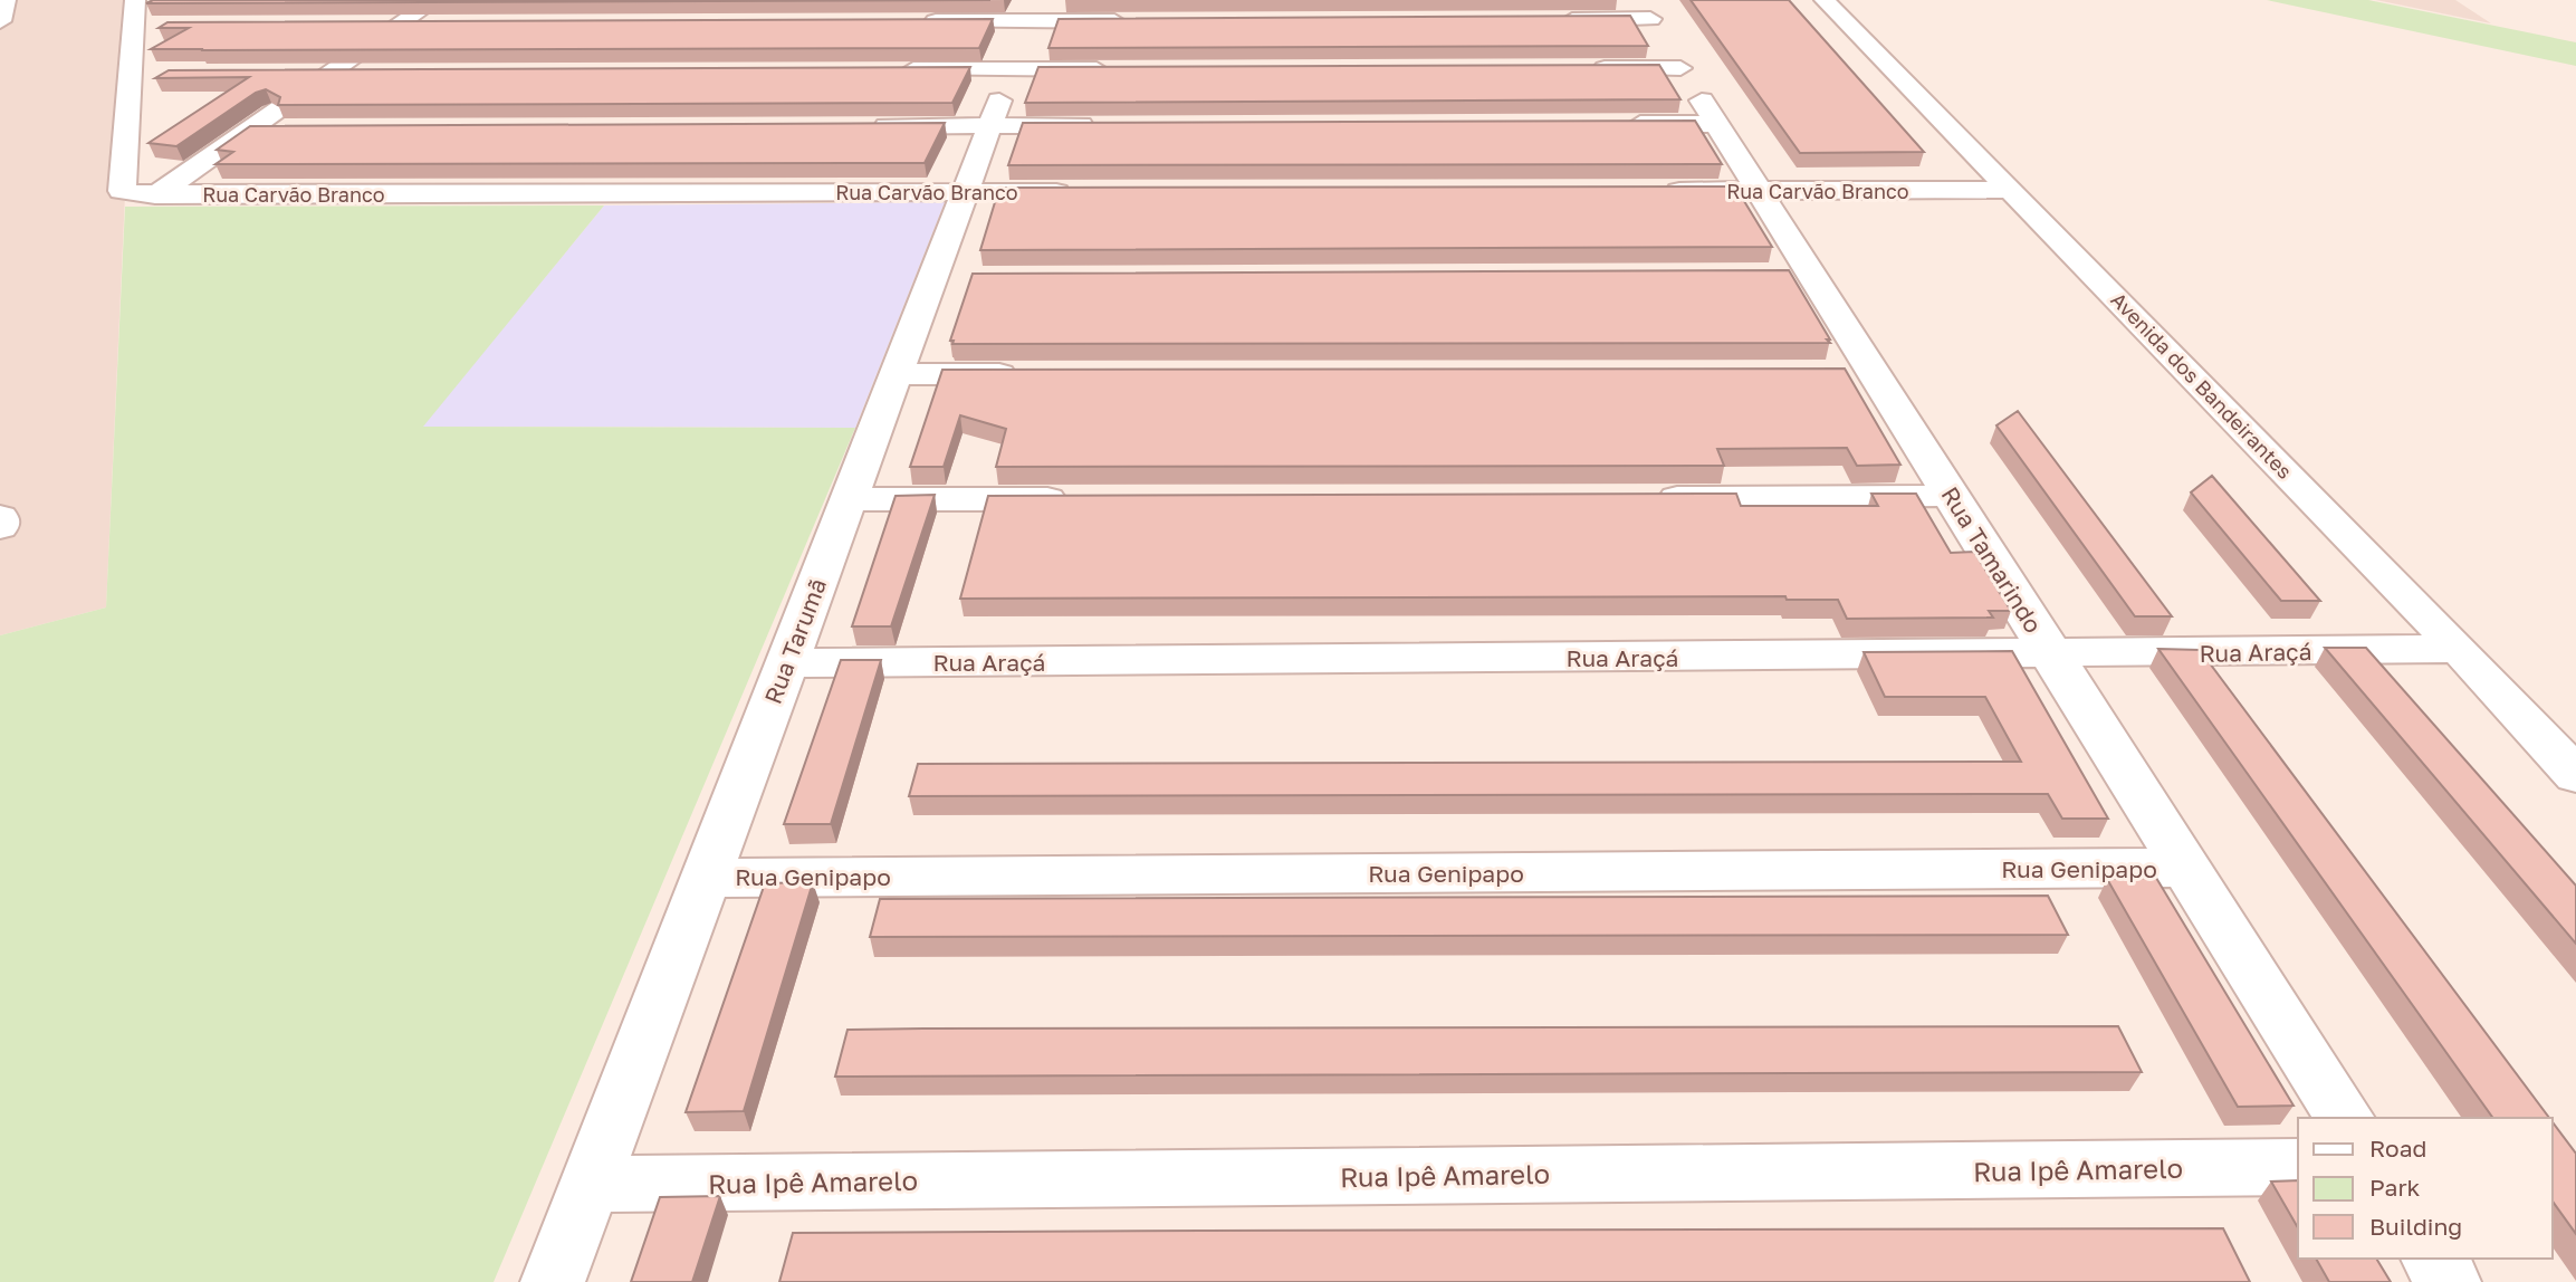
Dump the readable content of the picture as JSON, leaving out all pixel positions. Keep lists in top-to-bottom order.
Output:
{
  "streets": {
    "street": [
      "Rua Carvão Branco",
      "Avenida dos Bandeirantes",
      "Rua Tamarindo",
      "Rua Tarumã",
      "Rua Araçá",
      "Rua Genipapo",
      "Rua Ipê Amarelo"
    ]
  },
  "crossings": [
    ["Rua Carvão Branco", "Avenida dos Bandeirantes"],
    ["Rua Carvão Branco", "Rua Tamarindo"],
    ["Rua Carvão Branco", "Rua Tarumã"],
    ["Avenida dos Bandeirantes", "Rua Araçá"],
    ["Rua Tamarindo", "Rua Araçá"],
    ["Rua Tamarindo", "Rua Genipapo"],
    ["Rua Tarumã", "Rua Araçá"],
    ["Rua Tarumã", "Rua Genipapo"],
    ["Rua Tarumã", "Rua Ipê Amarelo"]
  ],
  "legend": ["Road", "Park", "Building"]
}
